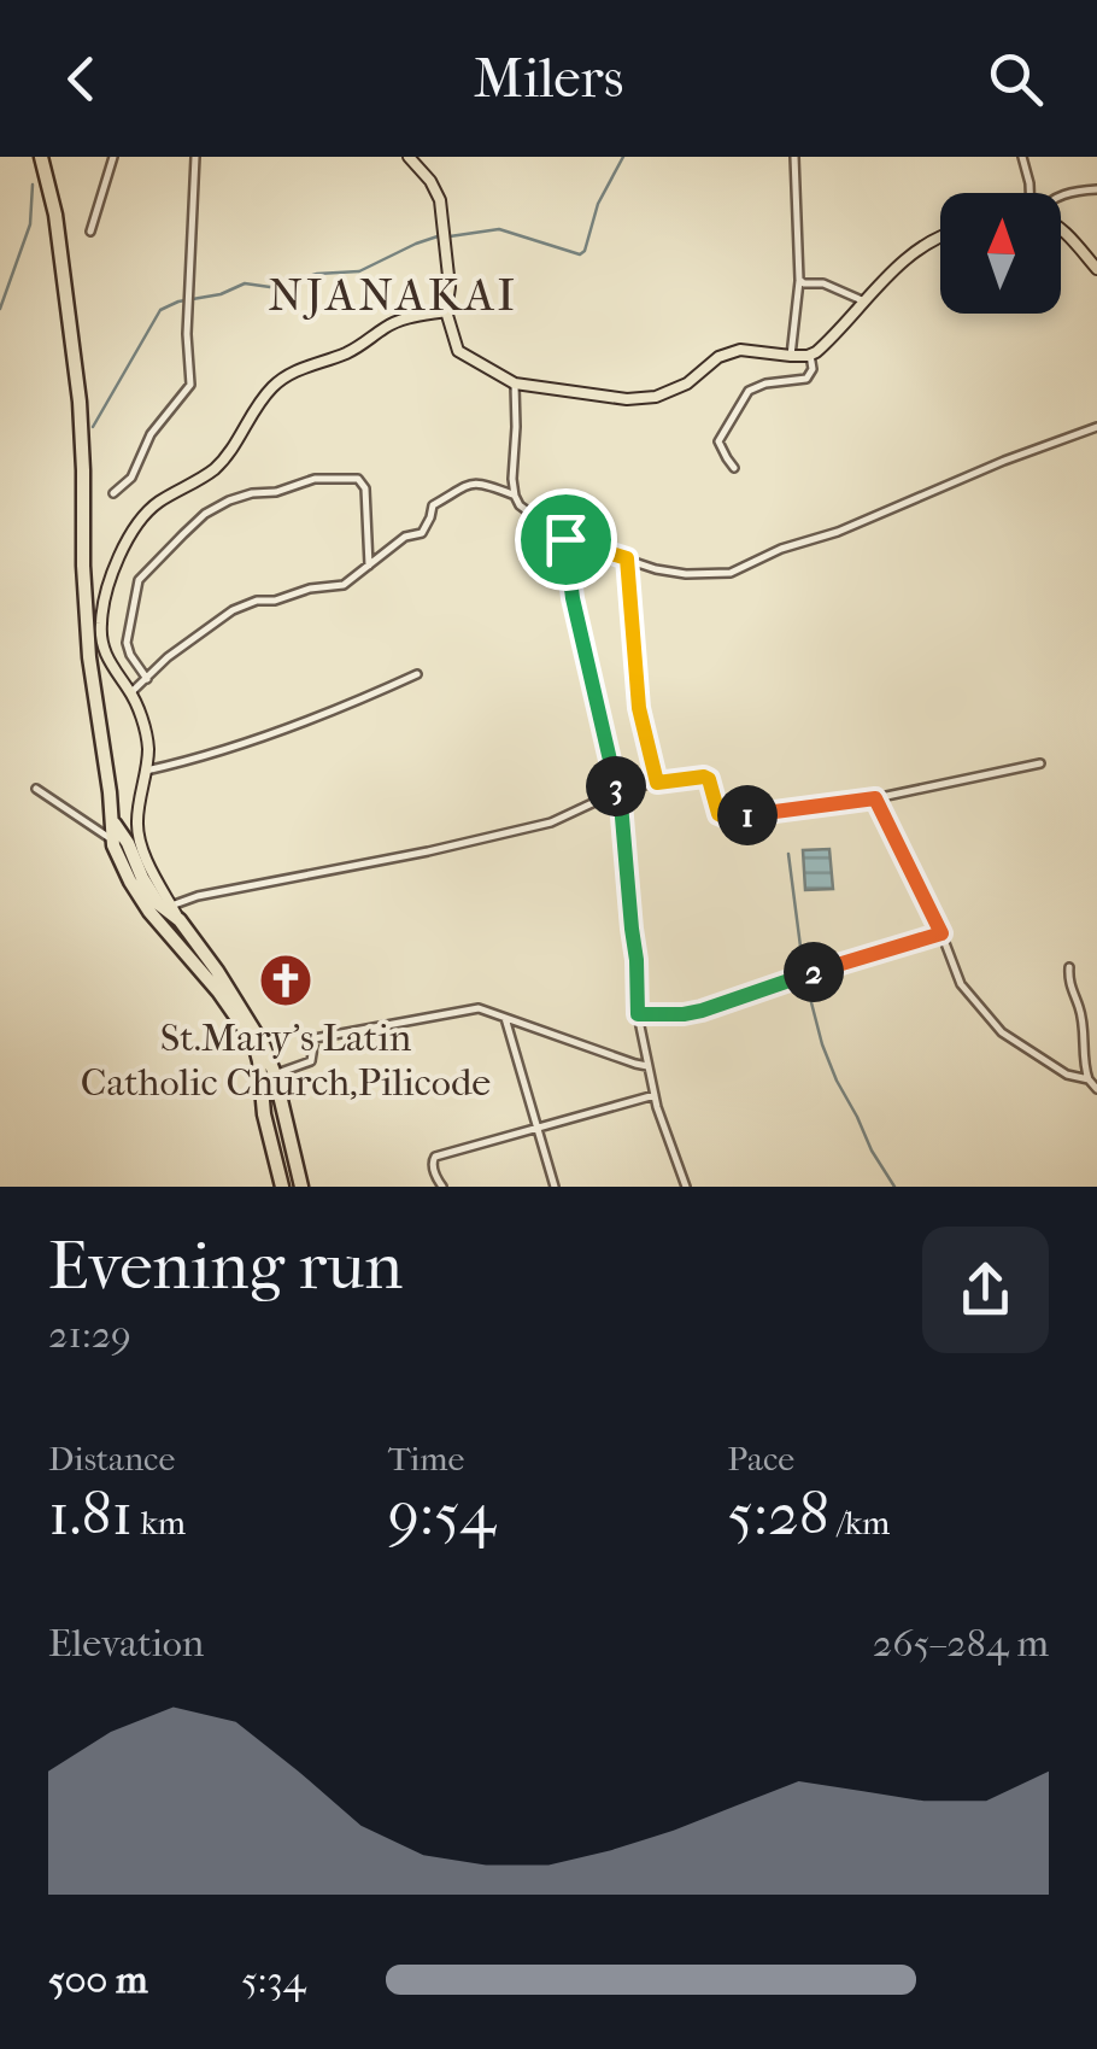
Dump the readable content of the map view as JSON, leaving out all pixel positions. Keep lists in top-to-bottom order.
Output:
{
  "districts": ["NJANAKAI"],
  "places": {
    "church": ["St.Mary's Latin Catholic Church,Pilicode"]
  },
  "north": "top",
  "page": {
    "header": "Milers",
    "pins": ["3", "1", "2"],
    "heading": ["Evening run", "21:29"],
    "stats": [
      ["Distance", "1.81 km"],
      ["Time", "9:54"],
      ["Pace", "5:28 /km"]
    ],
    "chart": ["Elevation", "265–284 m"],
    "list": [
      {
        "name": "500 m",
        "note": "5:34"
      }
    ]
  }
}
